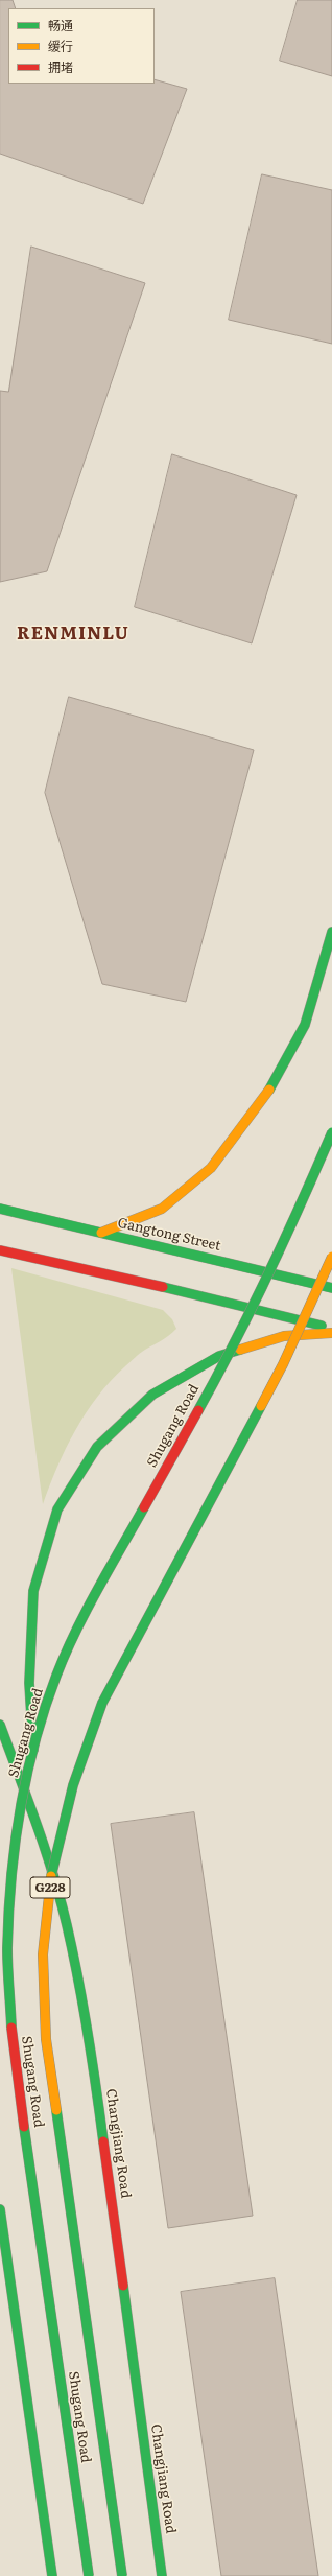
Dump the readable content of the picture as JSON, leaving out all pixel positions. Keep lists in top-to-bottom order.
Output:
{
  "streets": {
    "main road": [
      "Gangtong Street",
      "Shugang Road",
      "G228",
      "Changjiang Road"
    ]
  },
  "districts": ["RENMINLU"],
  "legend": ["畅通", "缓行", "拥堵"]
}
